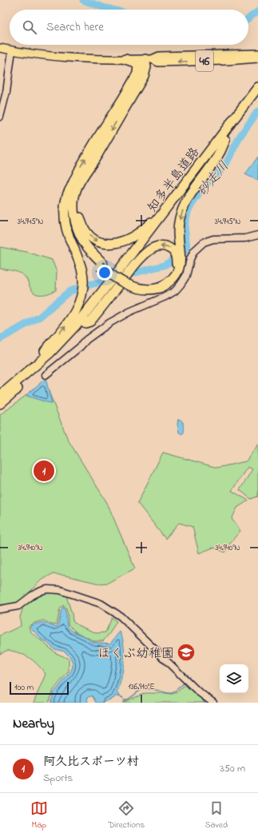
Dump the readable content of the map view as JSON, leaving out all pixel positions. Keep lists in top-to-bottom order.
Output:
{
  "streets": {
    "highway": ["知多半島道路"],
    "main road": ["46"]
  },
  "water": ["砂走川"],
  "places": {
    "school or university": ["ほくぶ幼稚園"]
  },
  "scale_bar": "100 m",
  "page": {
    "search": "Search here",
    "pins": "1",
    "scale": "100 m",
    "heading": "Nearby",
    "list": [
      {
        "mark": "1",
        "name": "阿久比スポーツ村",
        "note": "Sports",
        "value": "350 m"
      }
    ],
    "nav": ["Map", "Directions", "Saved"]
  },
  "coordinates": ["34.945°N", "34.940°N", "136.910°E"]
}
